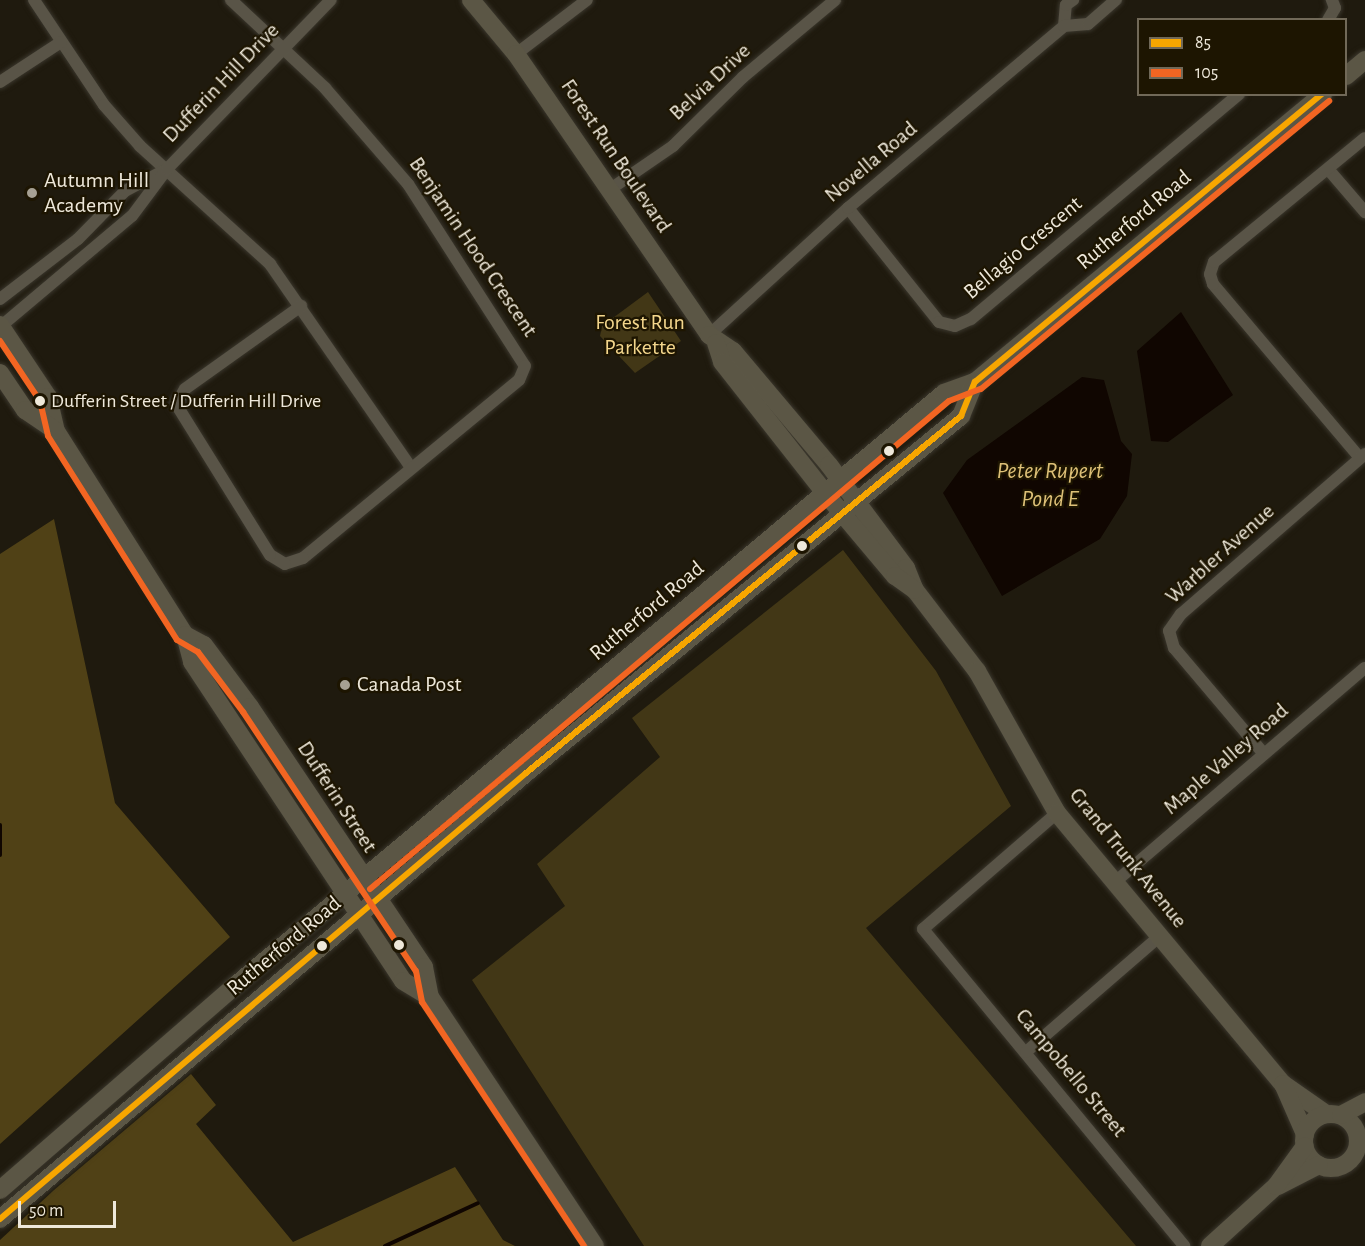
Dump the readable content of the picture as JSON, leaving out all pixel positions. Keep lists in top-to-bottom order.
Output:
{
  "streets": {
    "main road": [
      "Forest Run Boulevard",
      "Rutherford Road",
      "Dufferin Street",
      "Grand Trunk Avenue"
    ],
    "street": [
      "Belvia Drive",
      "Dufferin Hill Drive",
      "Novella Road",
      "Benjamin Hood Crescent",
      "Bellagio Crescent",
      "Warbler Avenue",
      "Maple Valley Road",
      "Campobello Street"
    ]
  },
  "crossings": [
    ["Belvia Drive", "Forest Run Boulevard"],
    ["Dufferin Hill Drive", "Benjamin Hood Crescent"],
    ["Dufferin Hill Drive", "Dufferin Street"],
    ["Forest Run Boulevard", "Novella Road"],
    ["Forest Run Boulevard", "Rutherford Road"],
    ["Forest Run Boulevard", "Grand Trunk Avenue"],
    ["Novella Road", "Bellagio Crescent"],
    ["Rutherford Road", "Dufferin Street"],
    ["Rutherford Road", "Grand Trunk Avenue"],
    ["Warbler Avenue", "Maple Valley Road"],
    ["Maple Valley Road", "Grand Trunk Avenue"],
    ["Grand Trunk Avenue", "Campobello Street"]
  ],
  "water": ["Peter Rupert Pond E"],
  "parks": ["Forest Run Parkette"],
  "places": ["Autumn Hill Academy", "Dufferin Street / Dufferin Hill Drive", "Canada Post"],
  "lines": ["transit line 85", "transit line 105"],
  "legend": ["85", "105"],
  "scale_bar": "50 m"
}
